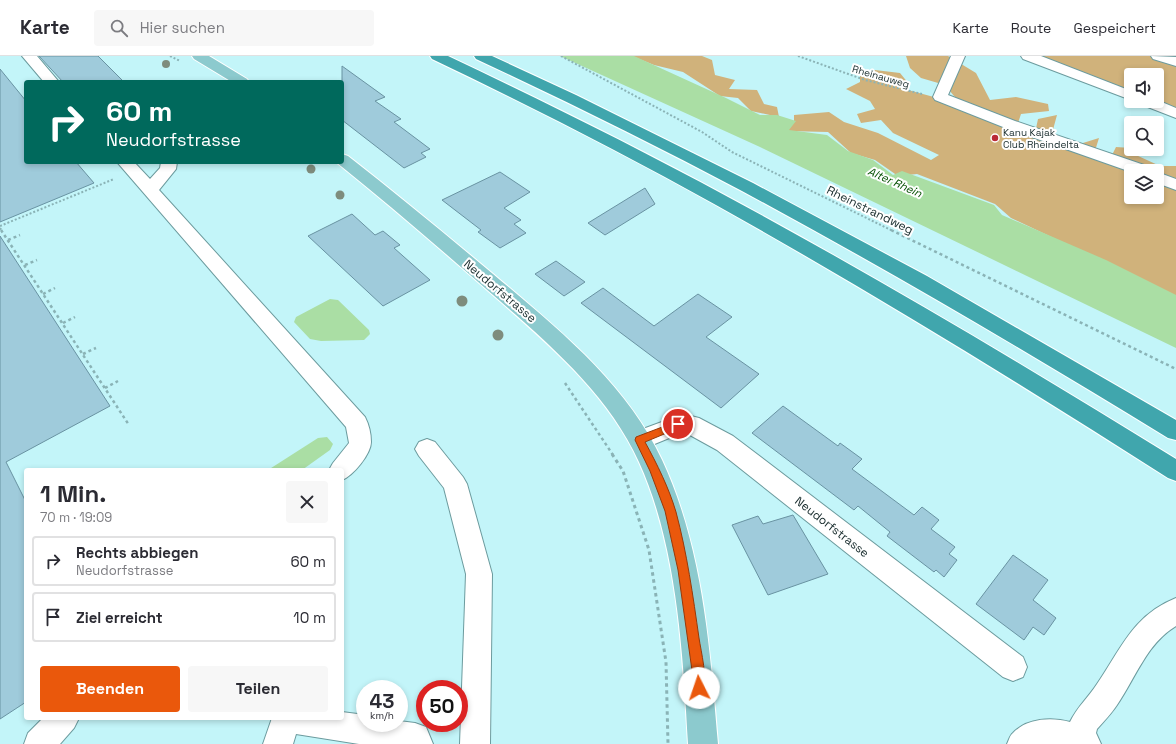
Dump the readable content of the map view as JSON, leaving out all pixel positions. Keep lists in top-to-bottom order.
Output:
{
  "streets": {
    "main road": ["Neudorfstrasse"],
    "path": ["Rheinauweg", "Rheinstrandweg"]
  },
  "water": ["Alter Rhein"],
  "places": ["Kanu Kajak Club Rheindelta"],
  "page": {
    "header": "Karte",
    "search": "Hier suchen",
    "nav": ["Karte", "Route", "Gespeichert"],
    "turn": ["60 m", "Neudorfstrasse"],
    "heading": ["1 Min.", "70 m · 19:09"],
    "list": [
      {
        "name": "Rechts abbiegen",
        "note": "Neudorfstrasse",
        "value": "60 m"
      },
      {
        "name": "Ziel erreicht",
        "value": "10 m"
      }
    ],
    "buttons": ["Beenden", "Teilen"],
    "speed": "43 km/h",
    "limit": "50"
  }
}
